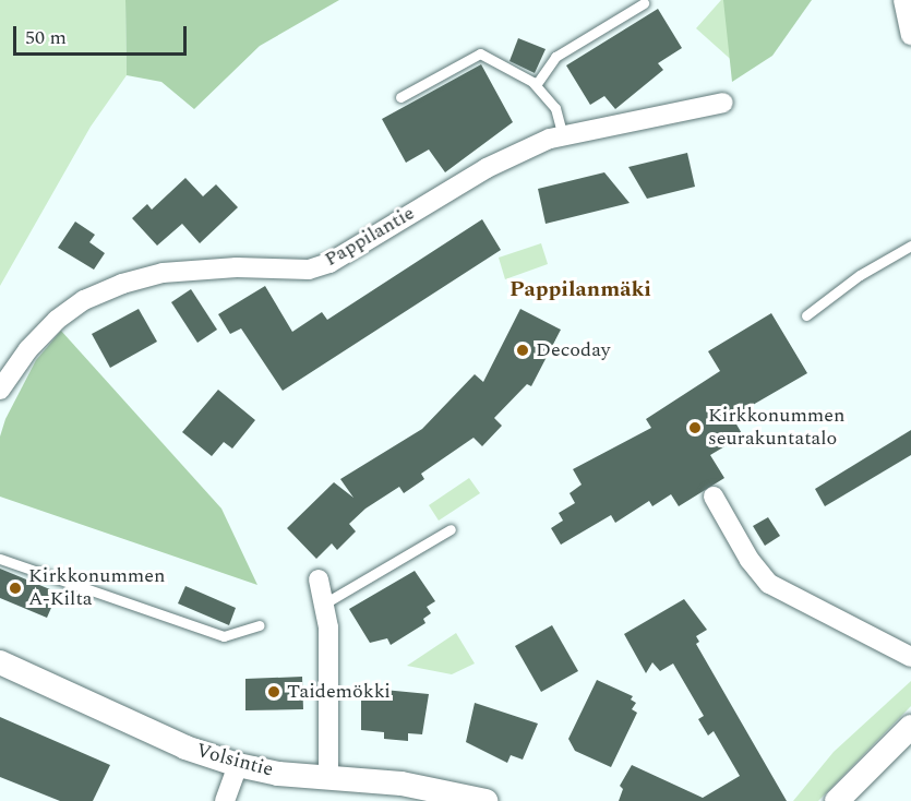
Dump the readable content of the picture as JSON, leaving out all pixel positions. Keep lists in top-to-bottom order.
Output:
{
  "streets": {
    "street": ["Pappilantie", "Volsintie"]
  },
  "districts": ["Pappilanmäki"],
  "places": [
    "Decoday",
    "Kirkkonummen seurakuntatalo",
    "Kirkkonummen A-Kilta",
    "Taidemökki"
  ],
  "scale_bar": "50 m"
}
